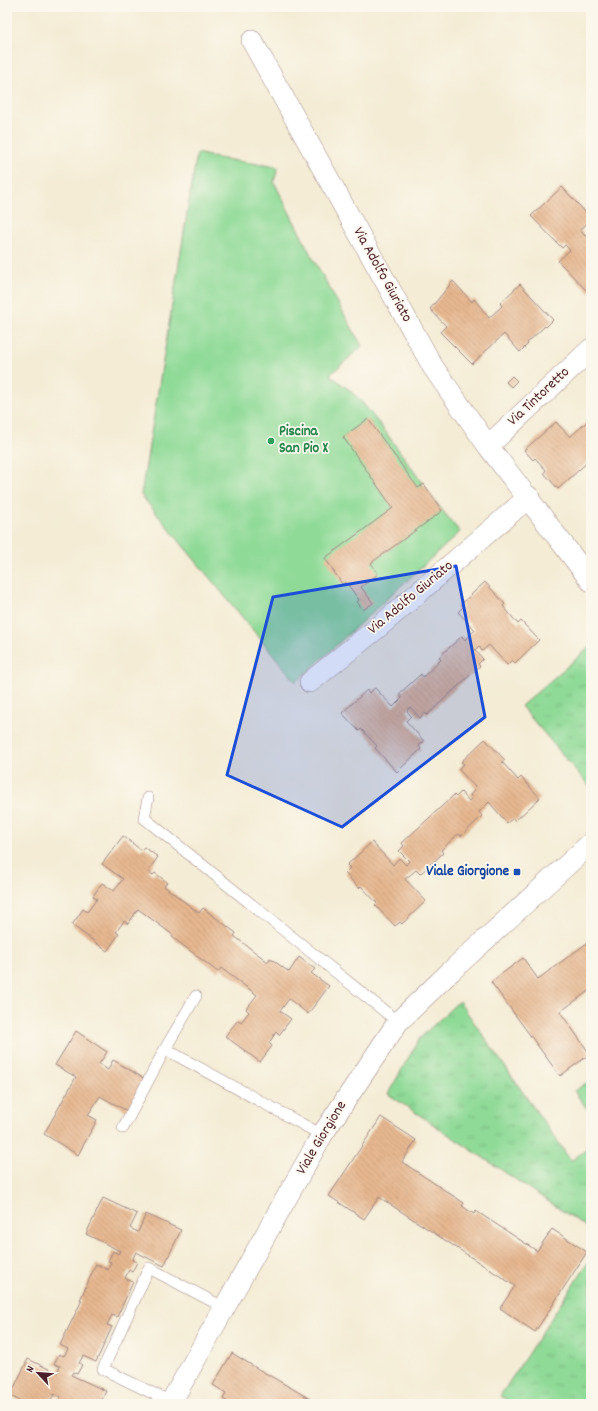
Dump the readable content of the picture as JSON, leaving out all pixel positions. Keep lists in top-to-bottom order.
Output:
{
  "streets": {
    "street": ["Via Adolfo Giuriato", "Via Tintoretto", "Viale Giorgione"]
  },
  "crossings": [
    ["Via Adolfo Giuriato", "Via Tintoretto"]
  ],
  "places": {
    "other": ["Piscina San Pio X"],
    "transit": ["Viale Giorgione"]
  },
  "north": "top left"
}
